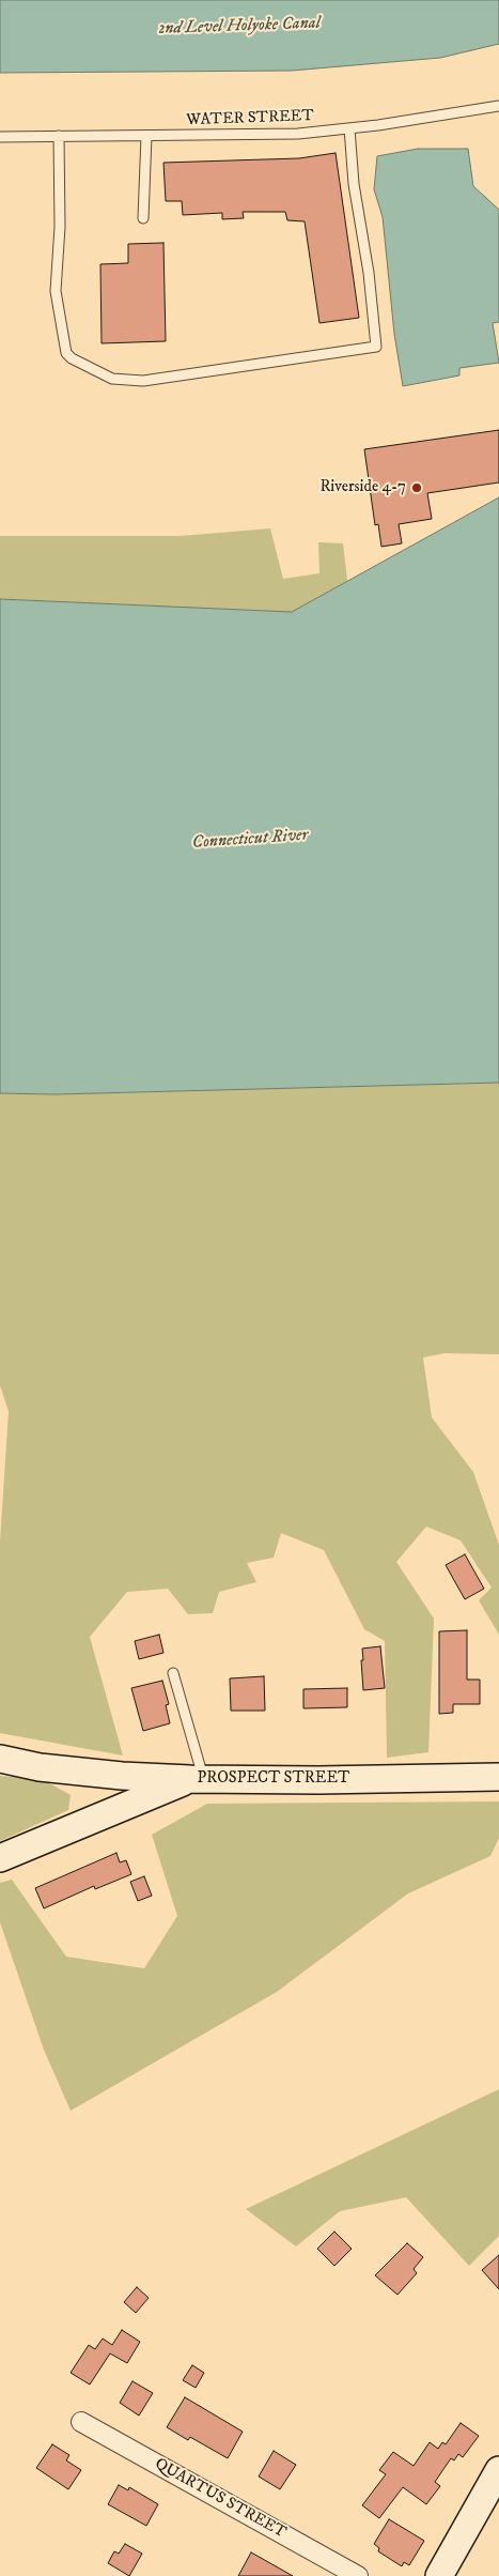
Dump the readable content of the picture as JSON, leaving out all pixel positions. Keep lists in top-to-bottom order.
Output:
{
  "streets": {
    "main road": ["PROSPECT STREET"],
    "street": ["QUARTUS STREET"],
    "lane": ["WATER STREET"]
  },
  "water": ["2nd Level Holyoke Canal", "Connecticut River"],
  "places": ["Riverside 4-7"]
}
